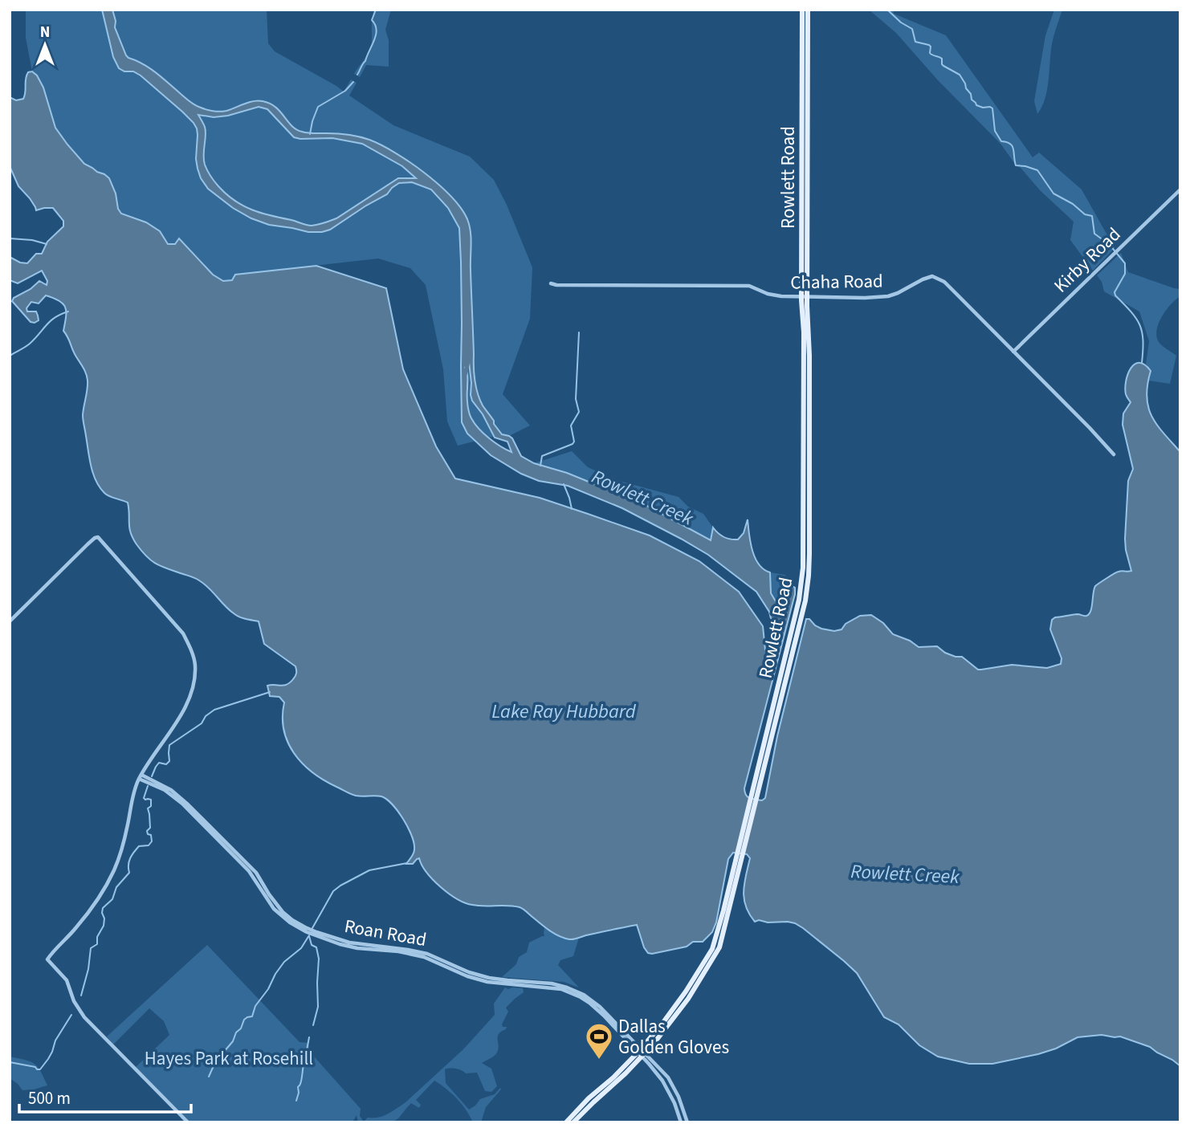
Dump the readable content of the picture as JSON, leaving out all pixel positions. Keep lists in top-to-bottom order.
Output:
{
  "streets": {
    "main road": ["Rowlett Road"],
    "street": ["Kirby Road", "Chaha Road", "Roan Road"]
  },
  "crossings": [
    ["Rowlett Road", "Chaha Road"],
    ["Rowlett Road", "Roan Road"],
    ["Kirby Road", "Chaha Road"]
  ],
  "water": ["Rowlett Creek", "Lake Ray Hubbard"],
  "parks": ["Hayes Park at Rosehill"],
  "places": {
    "sports": ["Dallas Golden Gloves"]
  },
  "scale_bar": "500 m",
  "north": "top"
}
